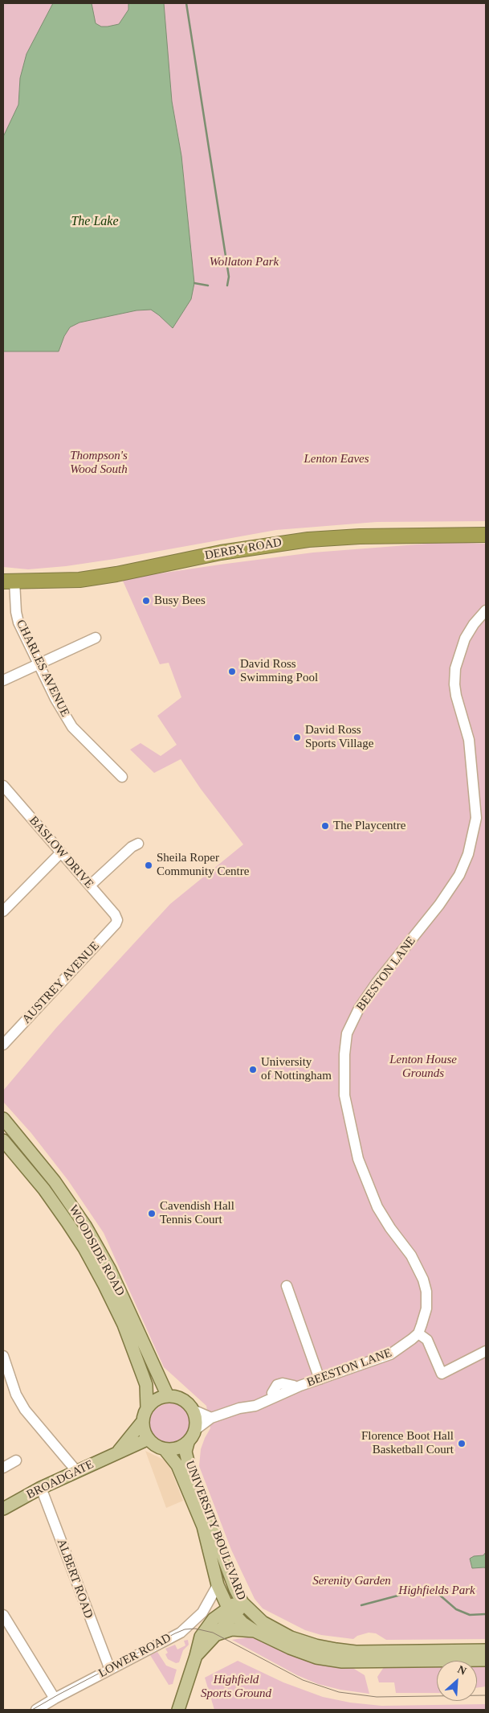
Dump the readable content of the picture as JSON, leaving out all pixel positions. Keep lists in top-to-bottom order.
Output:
{
  "streets": {
    "highway": ["DERBY ROAD"],
    "main road": ["WOODSIDE ROAD", "BROADGATE", "UNIVERSITY BOULEVARD"],
    "street": [
      "CHARLES AVENUE",
      "BASLOW DRIVE",
      "BEESTON LANE",
      "AUSTREY AVENUE",
      "ALBERT ROAD",
      "LOWER ROAD"
    ]
  },
  "crossings": [
    ["DERBY ROAD", "CHARLES AVENUE"],
    ["BASLOW DRIVE", "AUSTREY AVENUE"],
    ["BEESTON LANE", "WOODSIDE ROAD"],
    ["BEESTON LANE", "BROADGATE"],
    ["BEESTON LANE", "UNIVERSITY BOULEVARD"],
    ["WOODSIDE ROAD", "BROADGATE"],
    ["WOODSIDE ROAD", "UNIVERSITY BOULEVARD"],
    ["BROADGATE", "UNIVERSITY BOULEVARD"],
    ["BROADGATE", "ALBERT ROAD"],
    ["UNIVERSITY BOULEVARD", "LOWER ROAD"],
    ["ALBERT ROAD", "LOWER ROAD"]
  ],
  "water": ["The Lake"],
  "parks": [
    "Wollaton Park",
    "Thompson's Wood South",
    "Lenton Eaves",
    "Lenton House Grounds",
    "Serenity Garden",
    "Highfields Park",
    "Highfield Sports Ground"
  ],
  "places": [
    "Busy Bees",
    "David Ross Swimming Pool",
    "David Ross Sports Village",
    "The Playcentre",
    "Sheila Roper Community Centre",
    "University of Nottingham",
    "Cavendish Hall Tennis Court",
    "Florence Boot Hall Basketball Court"
  ],
  "north": "top right"
}
